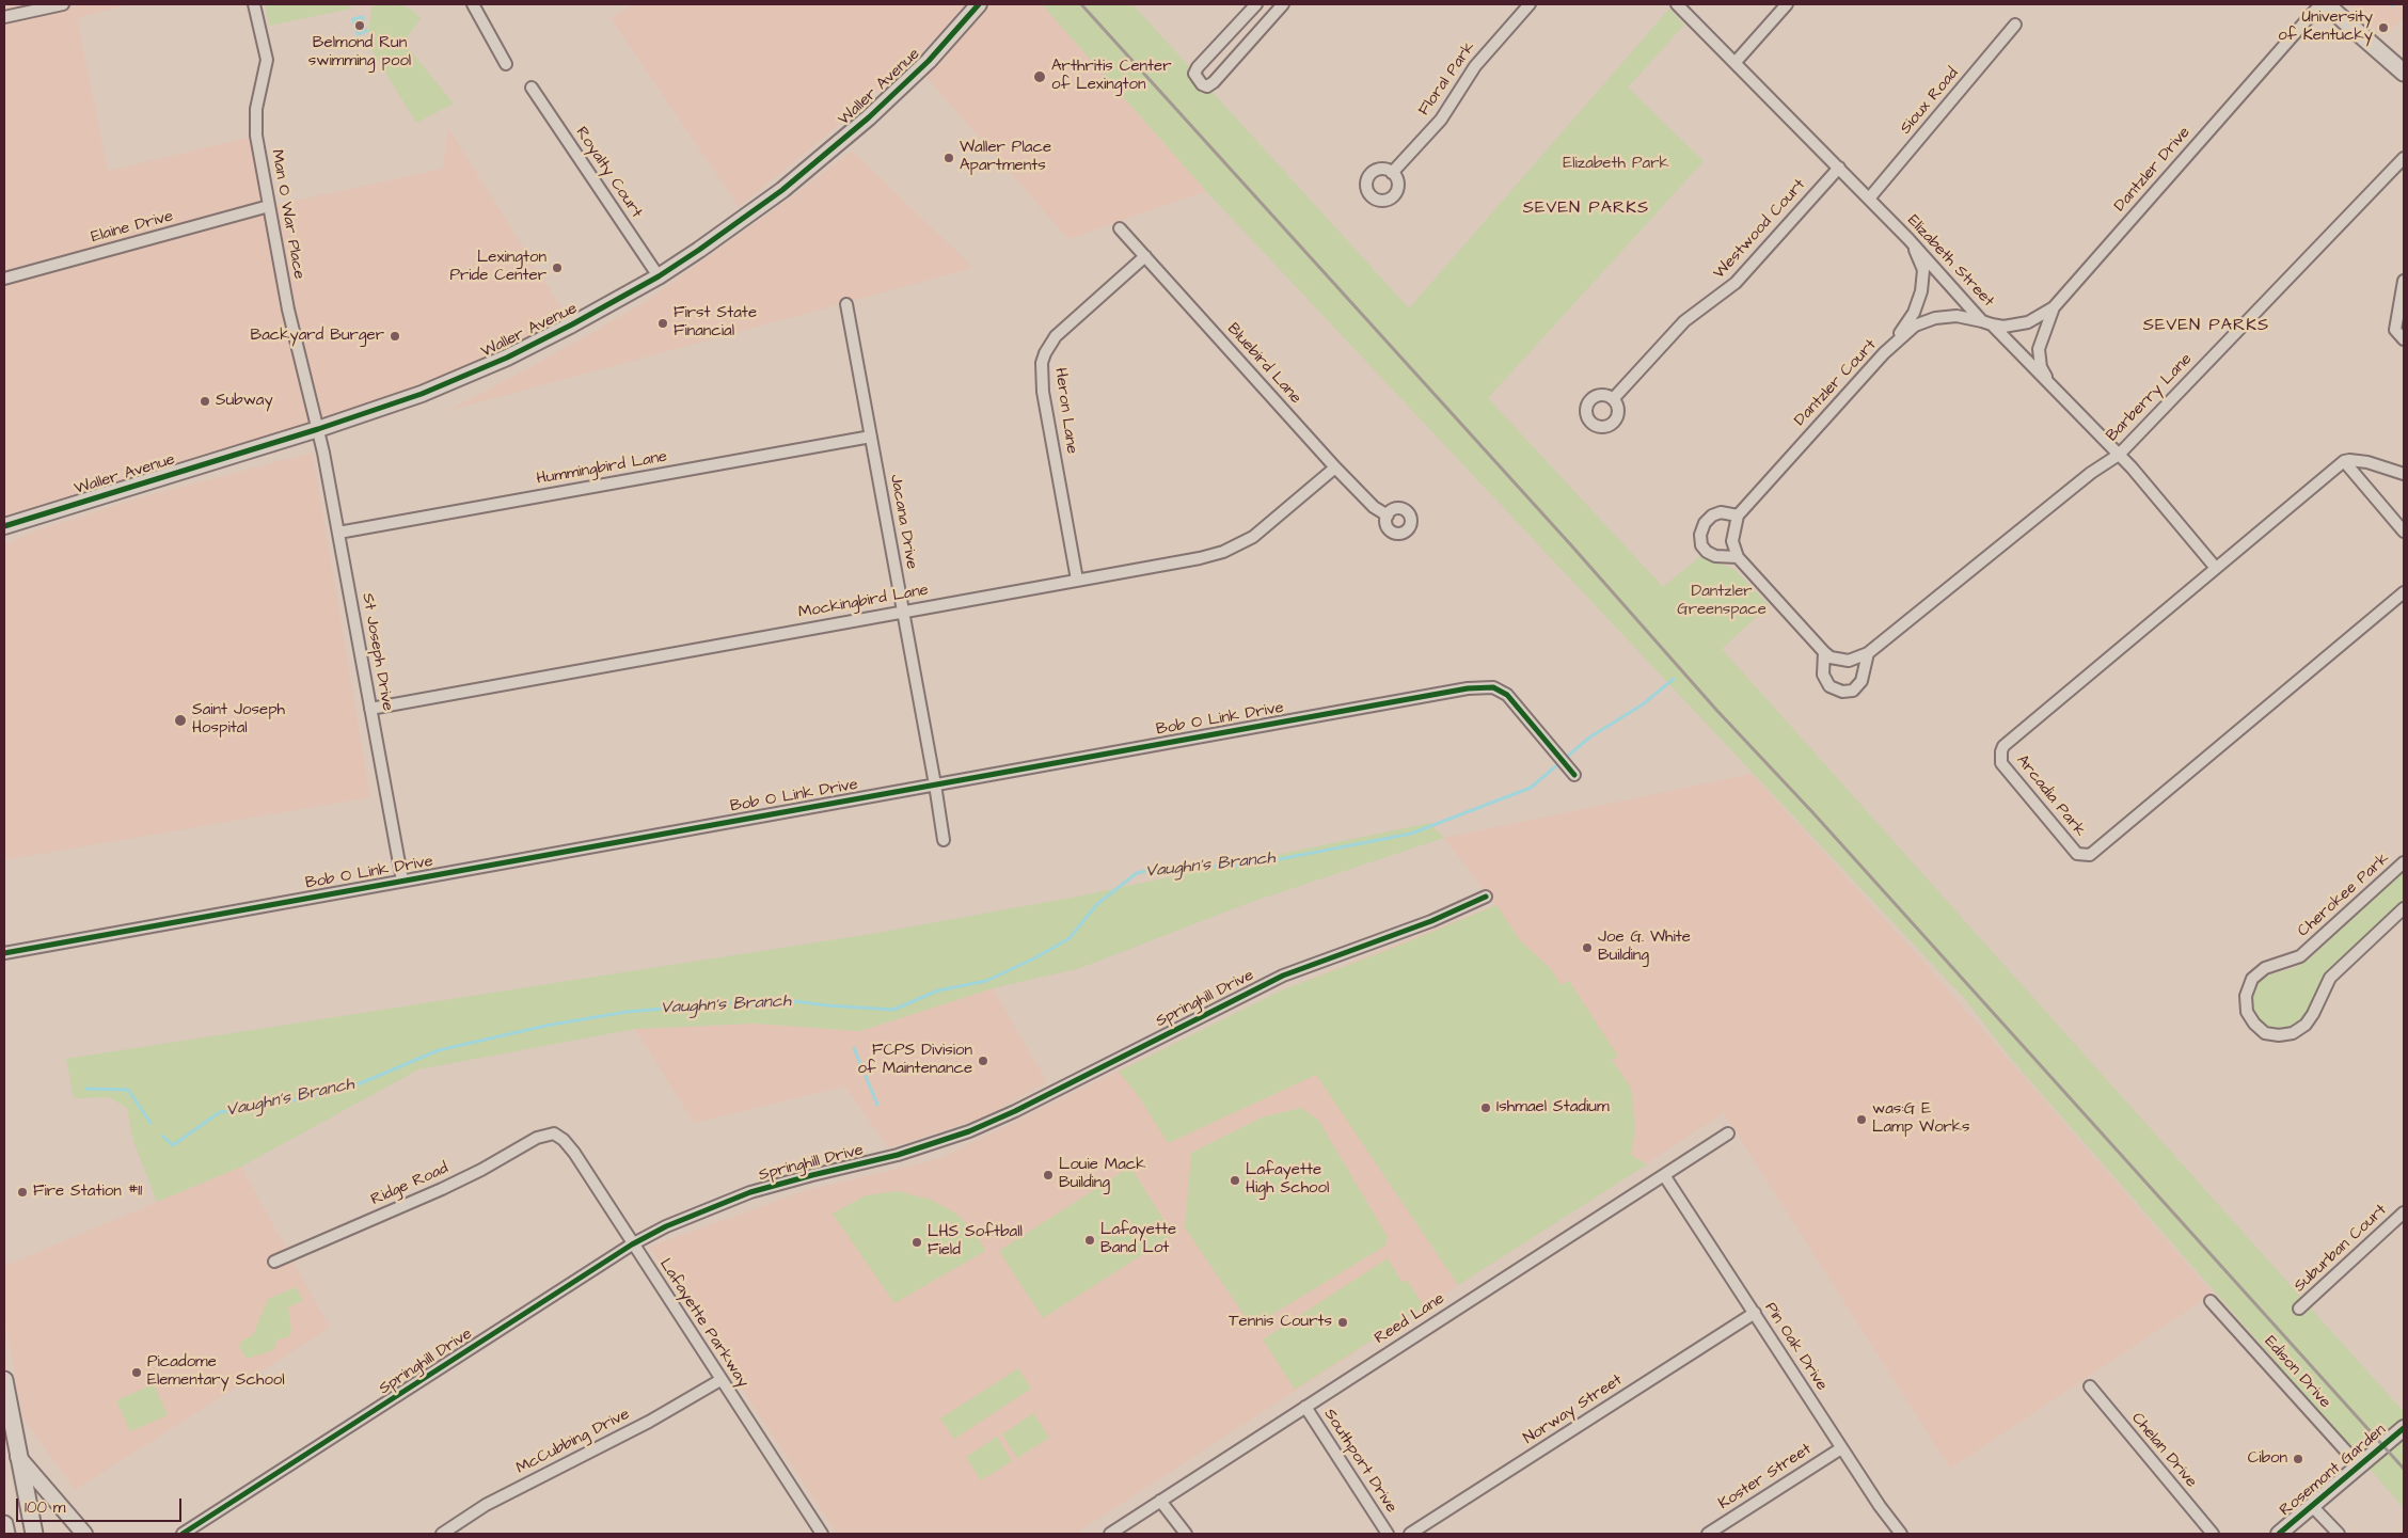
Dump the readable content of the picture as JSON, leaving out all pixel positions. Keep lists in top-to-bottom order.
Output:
{
  "streets": {
    "main road": ["Waller Avenue", "Rosemont Garden"],
    "street": [
      "Floral Park",
      "Sioux Road",
      "Dantzler Drive",
      "Royalty Court",
      "Man O War Place",
      "Elaine Drive",
      "Westwood Court",
      "Elizabeth Street",
      "Bluebird Lane",
      "Dantzler Court",
      "Barberry Lane",
      "Heron Lane",
      "Hummingbird Lane",
      "Jacana Drive",
      "Mockingbird Lane",
      "St Joseph Drive",
      "Bob O Link Drive",
      "Arcadia Park",
      "Cherokee Park",
      "Springhill Drive",
      "Ridge Road",
      "Suburban Court",
      "Reed Lane",
      "Lafayette Parkway",
      "Pin Oak Drive",
      "Edison Drive",
      "Norway Street",
      "McCubbing Drive",
      "Chelan Drive",
      "Southport Drive",
      "Koster Street"
    ]
  },
  "crossings": [
    ["Waller Avenue", "Royalty Court"],
    ["Waller Avenue", "Man O War Place"],
    ["Waller Avenue", "St Joseph Drive"],
    ["Sioux Road", "Elizabeth Street"],
    ["Dantzler Drive", "Elizabeth Street"],
    ["Dantzler Drive", "Dantzler Court"],
    ["Man O War Place", "Elaine Drive"],
    ["Man O War Place", "St Joseph Drive"],
    ["Westwood Court", "Elizabeth Street"],
    ["Elizabeth Street", "Dantzler Court"],
    ["Elizabeth Street", "Barberry Lane"],
    ["Elizabeth Street", "Arcadia Park"],
    ["Bluebird Lane", "Heron Lane"],
    ["Bluebird Lane", "Mockingbird Lane"],
    ["Heron Lane", "Mockingbird Lane"],
    ["Hummingbird Lane", "Jacana Drive"],
    ["Hummingbird Lane", "St Joseph Drive"],
    ["Jacana Drive", "Mockingbird Lane"],
    ["Jacana Drive", "Bob O Link Drive"],
    ["Mockingbird Lane", "St Joseph Drive"],
    ["St Joseph Drive", "Bob O Link Drive"],
    ["Springhill Drive", "Lafayette Parkway"],
    ["Ridge Road", "Lafayette Parkway"],
    ["Reed Lane", "Pin Oak Drive"],
    ["Reed Lane", "Southport Drive"],
    ["Lafayette Parkway", "McCubbing Drive"],
    ["Pin Oak Drive", "Norway Street"],
    ["Pin Oak Drive", "Koster Street"],
    ["Edison Drive", "Rosemont Garden"]
  ],
  "districts": ["SEVEN PARKS", "SEVEN PARKS"],
  "water": ["Vaughn's Branch"],
  "parks": ["Elizabeth Park", "Dantzler Greenspace"],
  "places": [
    "Belmond Run swimming pool",
    "University of Kentucky",
    "Arthritis Center of Lexington",
    "Waller Place Apartments",
    "Lexington Pride Center",
    "First State Financial",
    "Backyard Burger",
    "Subway",
    "Saint Joseph Hospital",
    "Joe G. White Building",
    "FCPS Division of Maintenance",
    "Ishmael Stadium",
    "was:G E Lamp Works",
    "Louie Mack Building",
    "Lafayette High School",
    "Fire Station #11",
    "Lafayette Band Lot",
    "LHS Softball Field",
    "Tennis Courts",
    "Picadome Elementary School",
    "Cibon"
  ],
  "scale_bar": "100 m"
}
